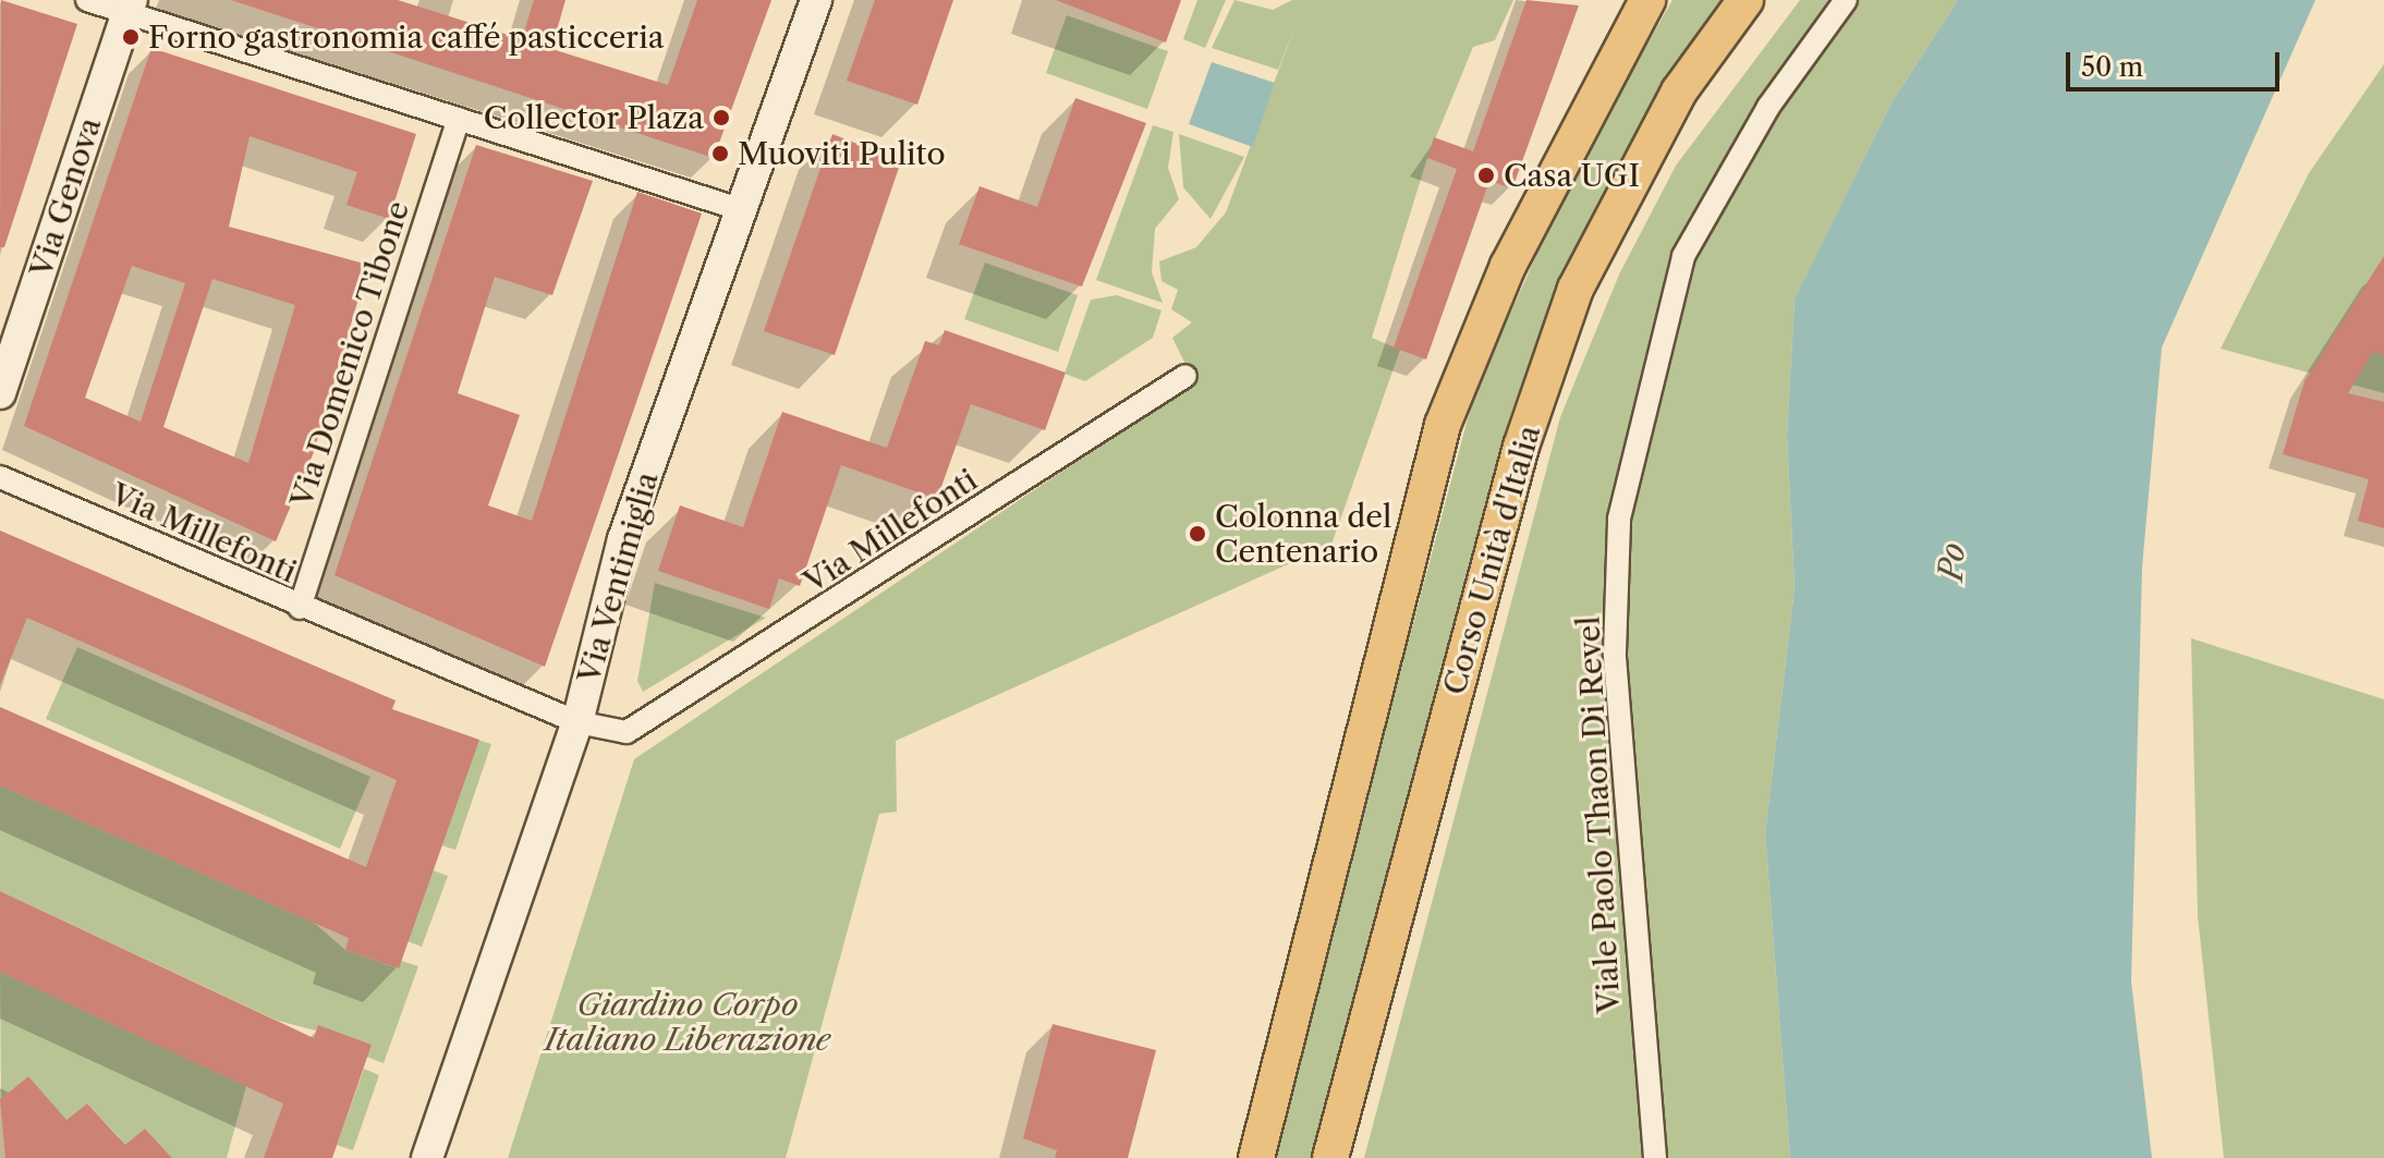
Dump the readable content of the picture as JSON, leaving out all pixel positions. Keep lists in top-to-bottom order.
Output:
{
  "streets": {
    "main road": ["Corso Unità d'Italia"],
    "street": [
      "Via Genova",
      "Via Domenico Tibone",
      "Via Millefonti",
      "Via Ventimiglia",
      "Viale Paolo Thaon Di Revel"
    ]
  },
  "crossings": [
    ["Via Domenico Tibone", "Via Millefonti"],
    ["Via Millefonti", "Via Ventimiglia"]
  ],
  "water": ["Po"],
  "parks": ["Giardino Corpo Italiano Liberazione"],
  "places": [
    "Forno gastronomia caffé pasticceria",
    "Collector Plaza",
    "Muoviti Pulito",
    "Casa UGI",
    "Colonna del Centenario"
  ],
  "scale_bar": "50 m"
}
